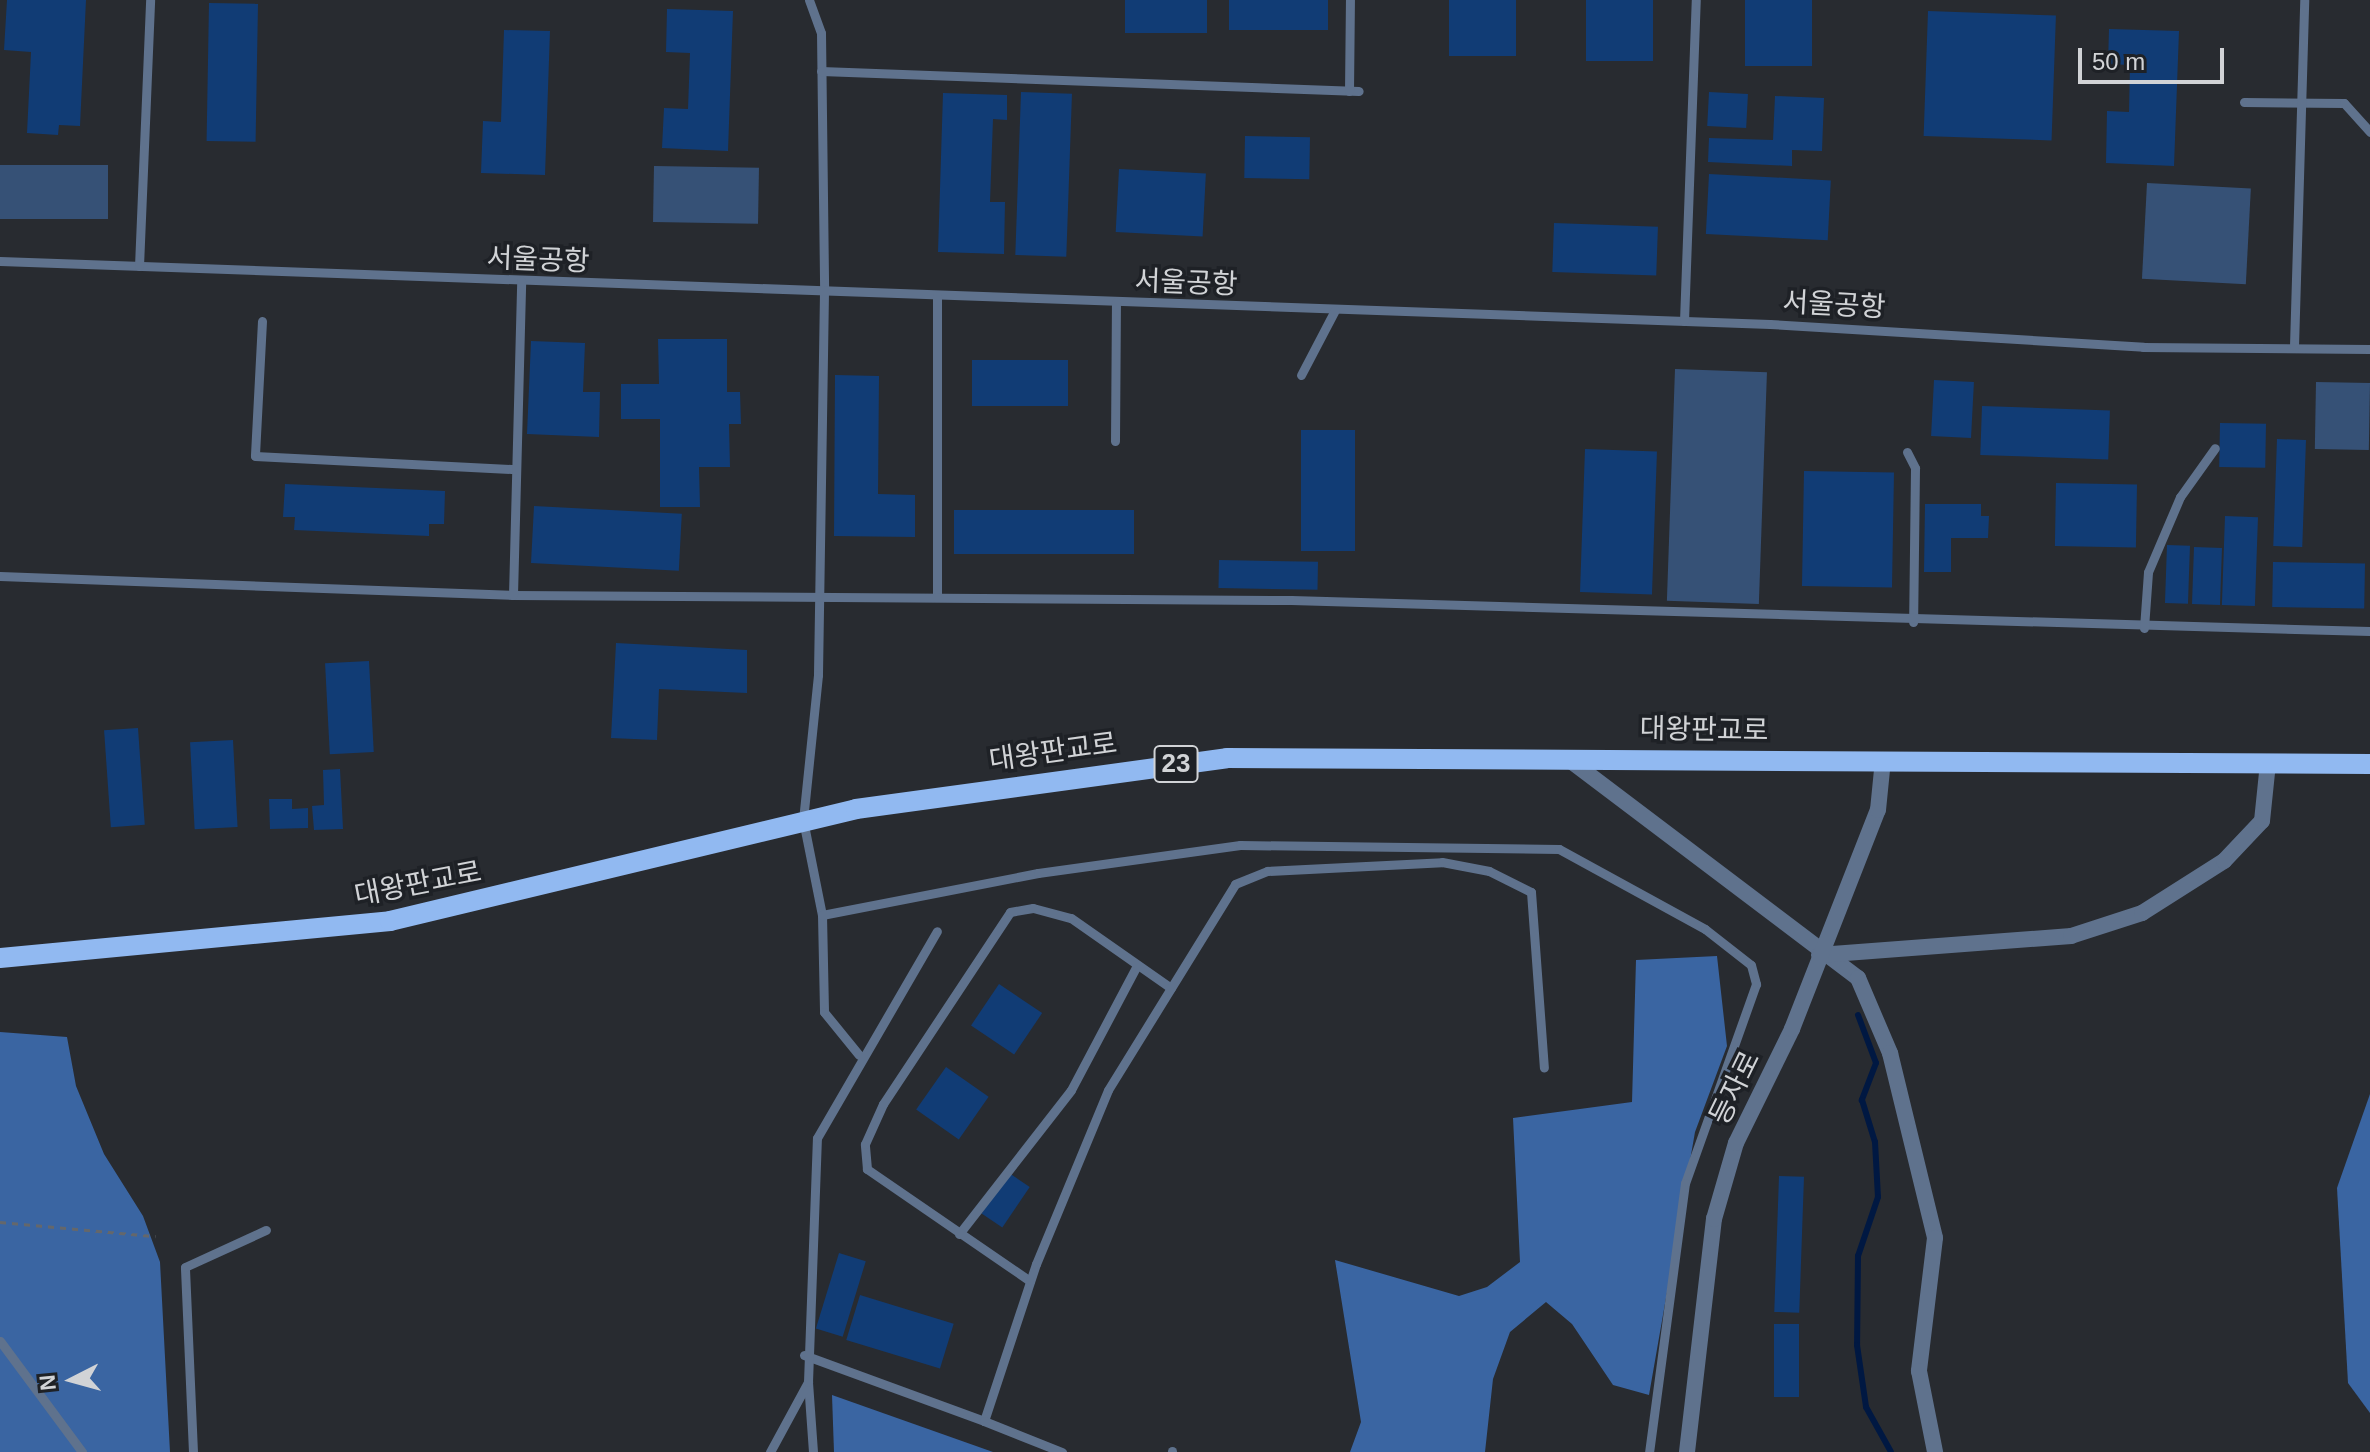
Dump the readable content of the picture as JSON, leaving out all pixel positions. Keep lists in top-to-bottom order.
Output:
{
  "streets": {
    "main road": ["대왕판교로", "23"],
    "street": ["등자로"],
    "lane": ["서울공항"]
  },
  "crossings": [
    ["대왕판교로", "등자로"]
  ],
  "scale_bar": "50 m",
  "north": "left"
}
